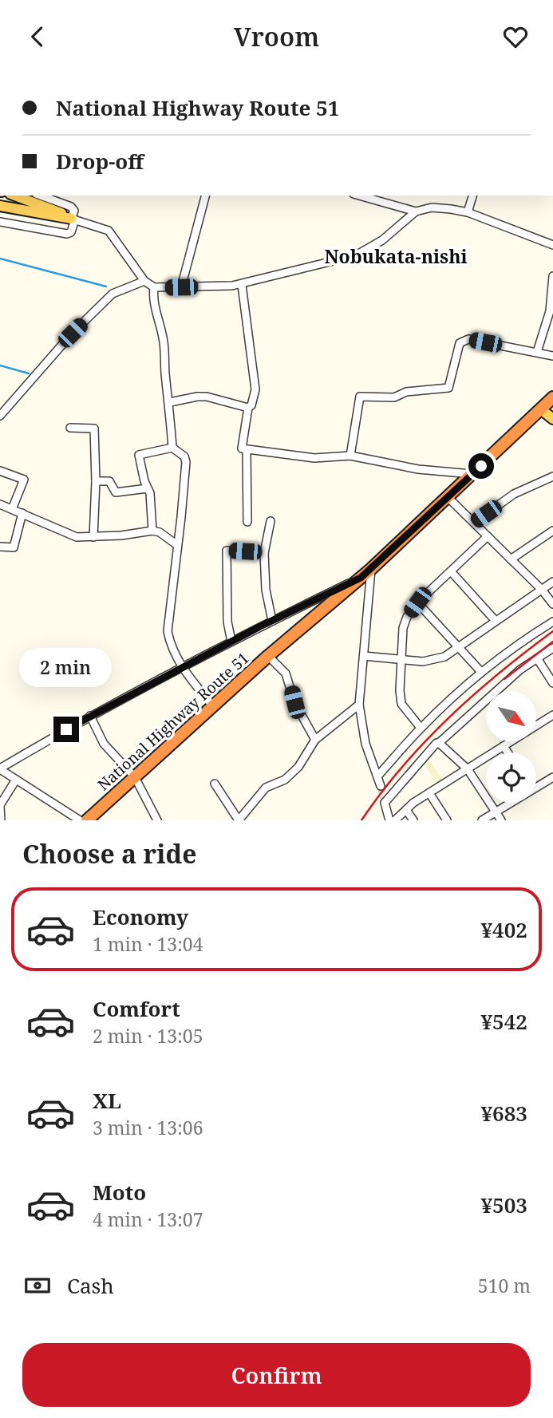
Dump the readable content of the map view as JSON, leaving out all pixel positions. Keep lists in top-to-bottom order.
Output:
{
  "streets": {
    "highway": ["National Highway Route 51"]
  },
  "districts": ["Nobukata-nishi"],
  "north": "bottom right",
  "page": {
    "header": "Vroom",
    "banner": ["National Highway Route 51", "Drop-off"],
    "bubble": "2 min",
    "heading": "Choose a ride",
    "list": [
      {
        "name": "Economy",
        "note": "1 min · 13:04",
        "value": "¥402"
      },
      {
        "name": "Comfort",
        "note": "2 min · 13:05",
        "value": "¥542"
      },
      {
        "name": "XL",
        "note": "3 min · 13:06",
        "value": "¥683"
      },
      {
        "name": "Moto",
        "note": "4 min · 13:07",
        "value": "¥503"
      }
    ],
    "pay": ["Cash", "510 m"],
    "buttons": "Confirm"
  }
}
